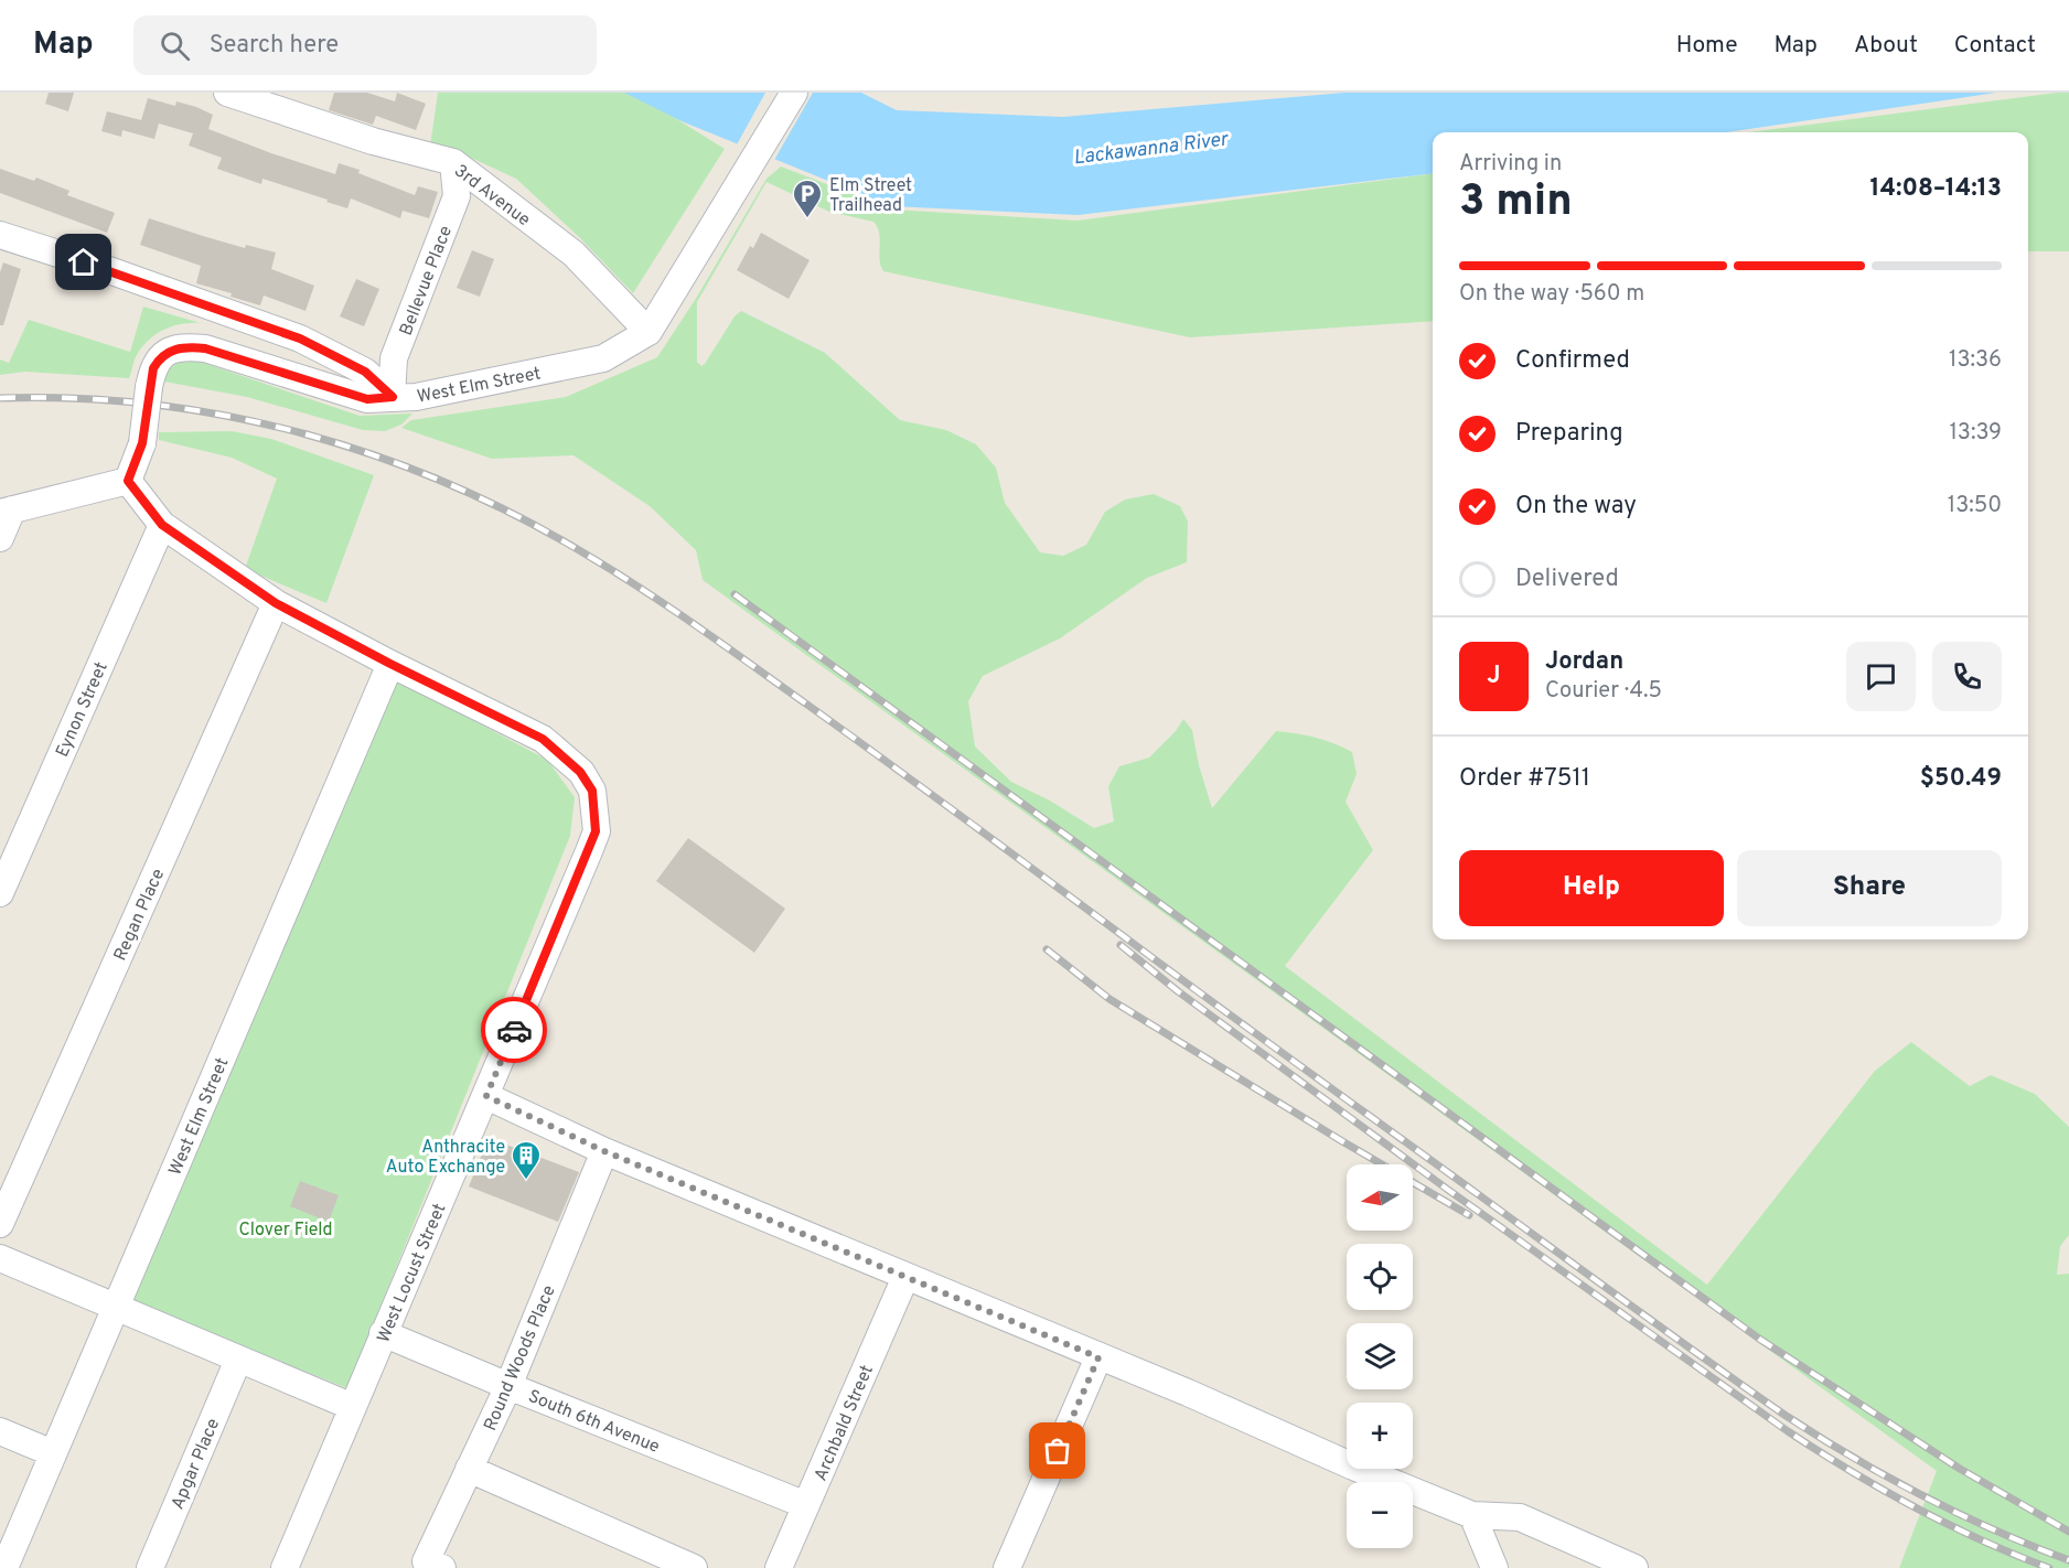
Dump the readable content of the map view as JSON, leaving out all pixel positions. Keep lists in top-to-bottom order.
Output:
{
  "streets": {
    "street": [
      "3rd Avenue",
      "Bellevue Place",
      "West Elm Street",
      "Eynon Street",
      "Regan Place",
      "West Locust Street",
      "Round Woods Place",
      "South 6th Avenue",
      "Archbald Street",
      "Apgar Place"
    ]
  },
  "crossings": [
    ["3rd Avenue", "Bellevue Place"],
    ["3rd Avenue", "West Elm Street"],
    ["Bellevue Place", "West Elm Street"],
    ["West Elm Street", "West Locust Street"],
    ["West Locust Street", "South 6th Avenue"],
    ["Round Woods Place", "South 6th Avenue"],
    ["South 6th Avenue", "Archbald Street"]
  ],
  "water": ["Lackawanna River"],
  "parks": ["Clover Field"],
  "places": {
    "parking": ["Elm Street Trailhead"],
    "building": ["Anthracite Auto Exchange"]
  },
  "north": "left",
  "page": {
    "header": "Map",
    "search": "Search here",
    "nav": [
      "Home",
      "Map",
      "About",
      "Contact"
    ],
    "heading": ["3 min", "Arriving in", "14:08–14:13"],
    "panel": [
      "Jordan",
      "Courier · 4.5",
      "Order #7511",
      "$50.49"
    ],
    "bar": "On the way · 560 m",
    "list": [
      ["Confirmed", "13:36"],
      ["Preparing", "13:39"],
      ["On the way", "13:50"],
      "Delivered"
    ],
    "round": "J",
    "buttons": ["Help", "Share"],
    "map_buttons": ["+", "−"]
  }
}
